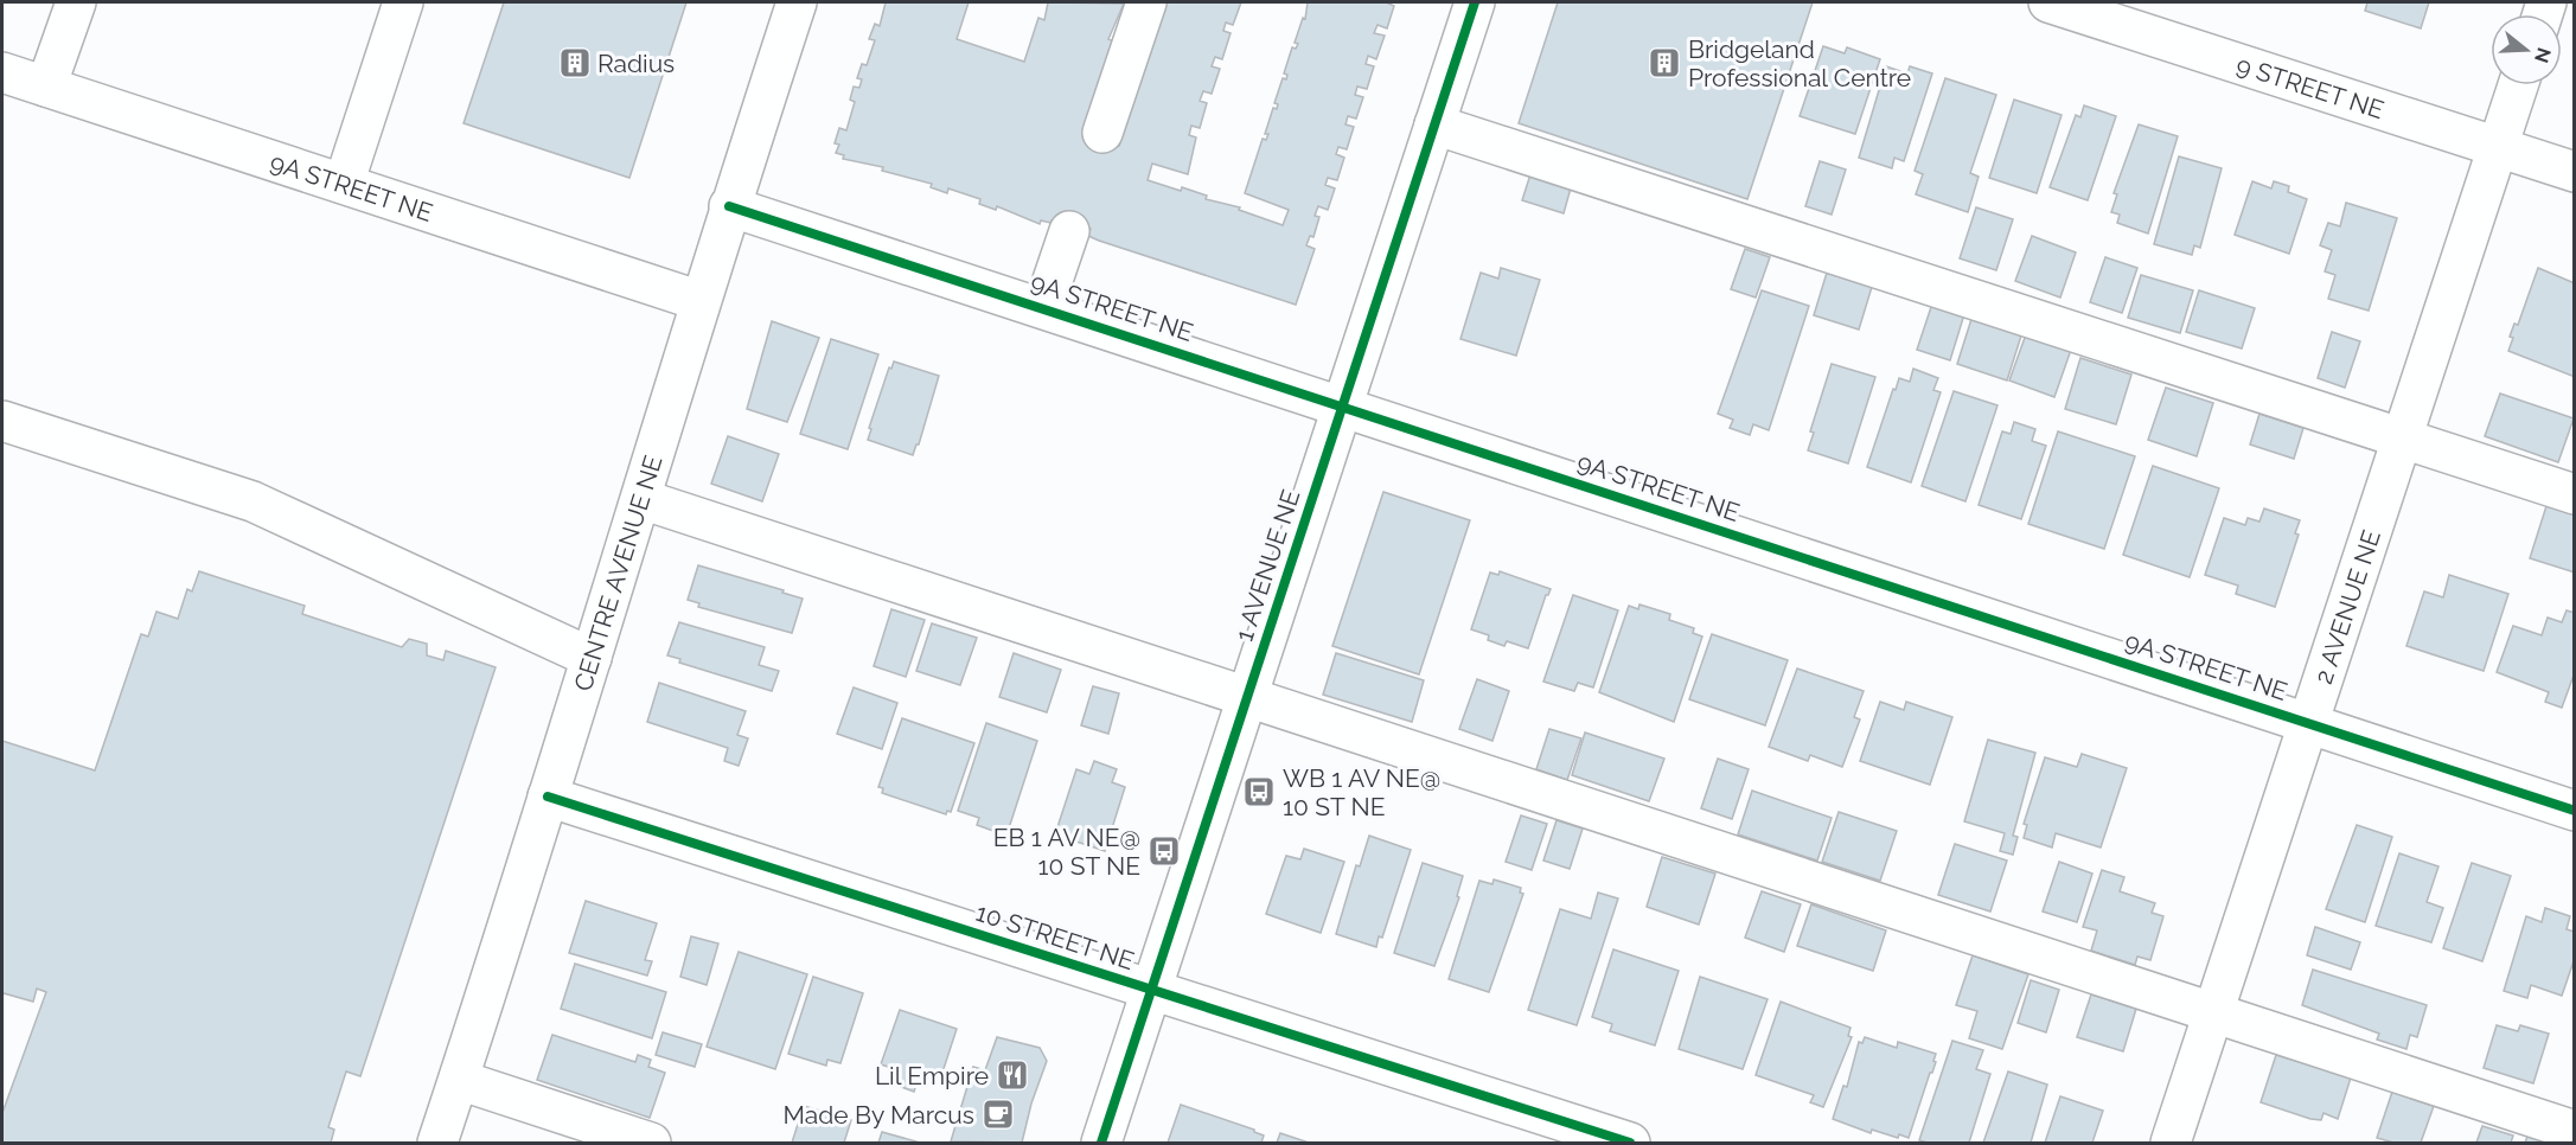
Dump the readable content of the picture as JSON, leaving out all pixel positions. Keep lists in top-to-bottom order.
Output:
{
  "streets": {
    "street": [
      "9 STREET NE",
      "9A STREET NE",
      "1 AVENUE NE",
      "CENTRE AVENUE NE",
      "2 AVENUE NE",
      "10 STREET NE"
    ]
  },
  "crossings": [
    ["9 STREET NE", "2 AVENUE NE"],
    ["9A STREET NE", "1 AVENUE NE"],
    ["9A STREET NE", "CENTRE AVENUE NE"],
    ["9A STREET NE", "2 AVENUE NE"],
    ["1 AVENUE NE", "10 STREET NE"],
    ["CENTRE AVENUE NE", "10 STREET NE"]
  ],
  "places": {
    "building": ["Radius", "Bridgeland Professional Centre"],
    "bus stop": ["WB 1 AV NE@ 10 ST NE", "EB 1 AV NE@ 10 ST NE"],
    "restaurant": ["Lil Empire"],
    "cafe": ["Made By Marcus"]
  },
  "north": "right"
}
